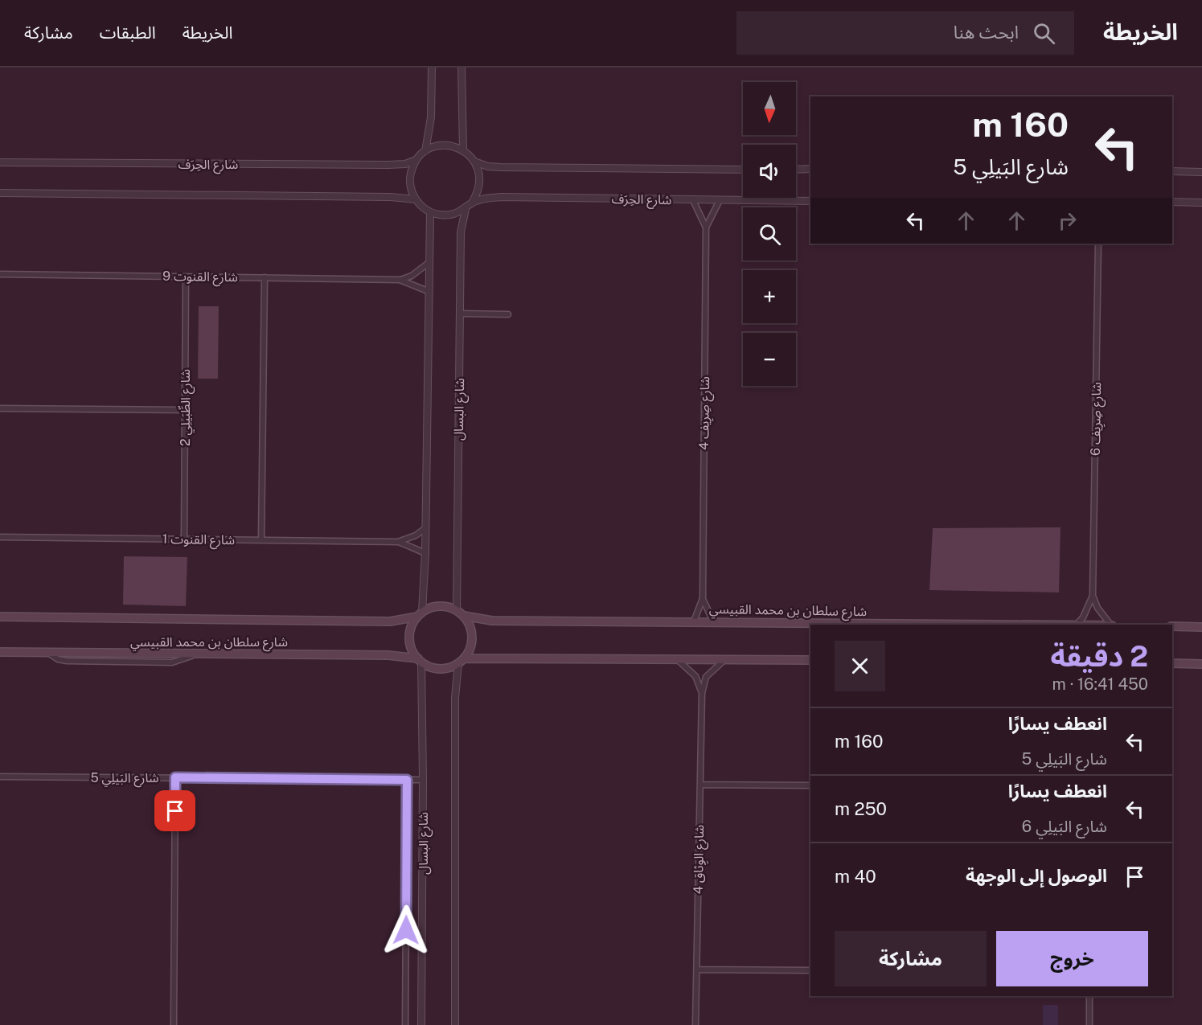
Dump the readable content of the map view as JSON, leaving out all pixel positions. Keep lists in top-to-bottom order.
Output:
{
  "streets": {
    "main road": ["شارع سلطان بن محمد القبيسي"],
    "street": [
      "شارع الحِرَف",
      "شارع القنوت 9",
      "شارع الطِّبَيلِي 2",
      "شارع البسال",
      "شارع صِرِيف 4",
      "شارع صِرِيف 6",
      "شارع القنوت 1",
      "شارع البَيلِي 5",
      "شارع الوِثاق 4"
    ]
  },
  "crossings": [
    ["شارع الحِرَف", "شارع البسال"],
    ["شارع الحِرَف", "شارع صِرِيف 4"],
    ["شارع القنوت 9", "شارع الطِّبَيلِي 2"],
    ["شارع الطِّبَيلِي 2", "شارع القنوت 1"],
    ["شارع البسال", "شارع سلطان بن محمد القبيسي"],
    ["شارع البسال", "شارع البَيلِي 5"],
    ["شارع صِرِيف 4", "شارع سلطان بن محمد القبيسي"]
  ],
  "north": "bottom",
  "page": {
    "header": "الخريطة",
    "search": "ابحث هنا",
    "nav": ["الخريطة", "الطبقات", "مشاركة"],
    "map_buttons": ["+", "−"],
    "turn": ["160 m", "شارع البَيلِي 5"],
    "heading": ["2 دقيقة", "450 m · 16:41"],
    "list": [
      {
        "name": "انعطف يسارًا",
        "note": "شارع البَيلِي 5",
        "value": "160 m"
      },
      {
        "name": "انعطف يسارًا",
        "note": "شارع البَيلِي 6",
        "value": "250 m"
      },
      {
        "name": "الوصول إلى الوجهة",
        "value": "40 m"
      }
    ],
    "buttons": ["خروج", "مشاركة"]
  }
}
